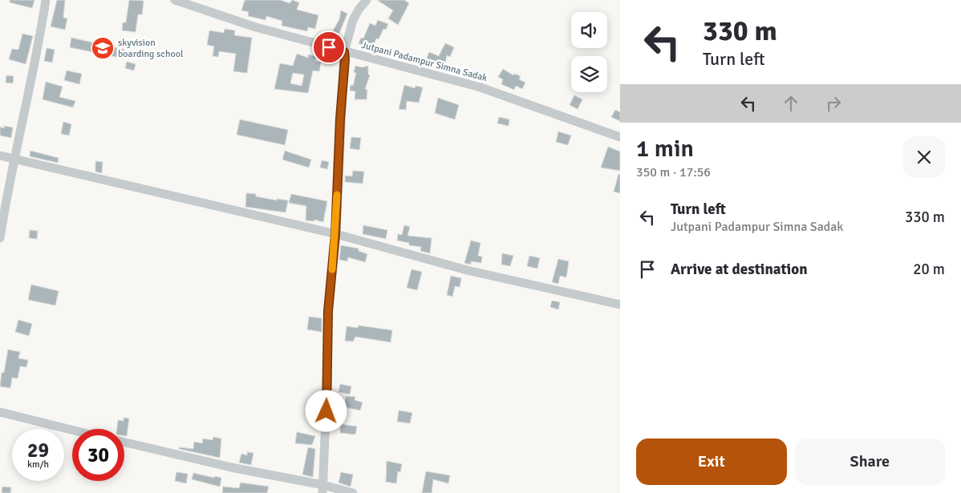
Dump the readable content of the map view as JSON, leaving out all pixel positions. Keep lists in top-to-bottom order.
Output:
{
  "streets": {
    "street": ["Jutpani Padampur Simna Sadak"]
  },
  "places": {
    "school or university": ["skyvision boarding school"]
  },
  "page": {
    "turn": ["330 m", "Turn left"],
    "heading": ["1 min", "350 m · 17:56"],
    "list": [
      {
        "name": "Turn left",
        "note": "Jutpani Padampur Simna Sadak",
        "value": "330 m"
      },
      {
        "name": "Arrive at destination",
        "value": "20 m"
      }
    ],
    "speed": "29 km/h",
    "limit": "30",
    "buttons": ["Exit", "Share"]
  }
}
